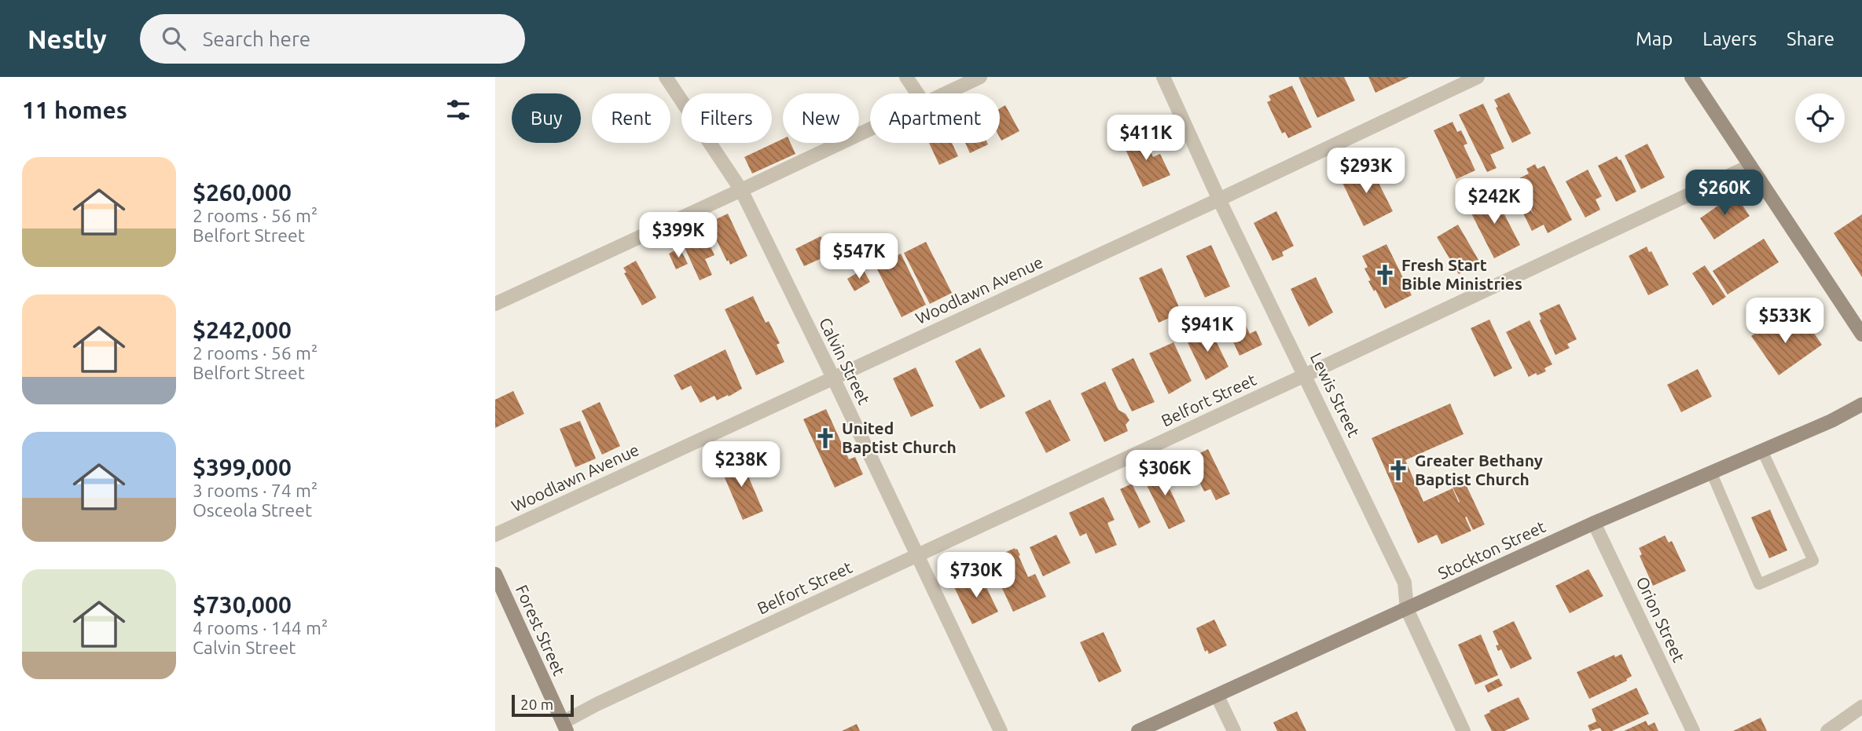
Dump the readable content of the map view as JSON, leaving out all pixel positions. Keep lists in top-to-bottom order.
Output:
{
  "streets": {
    "main road": ["Stockton Street", "Forest Street"],
    "street": [
      "Woodlawn Avenue",
      "Calvin Street",
      "Lewis Street",
      "Belfort Street",
      "Orion Street"
    ]
  },
  "crossings": [
    ["Woodlawn Avenue", "Calvin Street"],
    ["Woodlawn Avenue", "Lewis Street"],
    ["Calvin Street", "Belfort Street"],
    ["Lewis Street", "Belfort Street"],
    ["Lewis Street", "Stockton Street"],
    ["Belfort Street", "Forest Street"],
    ["Stockton Street", "Orion Street"]
  ],
  "places": {
    "church": ["Fresh Start Bible Ministries", "United Baptist Church", "Greater Bethany Baptist Church"]
  },
  "scale_bar": "20 m",
  "page": {
    "header": "Nestly",
    "search": "Search here",
    "nav": ["Map", "Layers", "Share"],
    "heading": "11 homes",
    "chip": [
      "Buy",
      "Rent",
      "Filters",
      "New",
      "Apartment"
    ],
    "price": [
      "$411K",
      "$293K",
      "$260K",
      "$242K",
      "$399K",
      "$547K",
      "$533K",
      "$941K",
      "$238K",
      "$306K",
      "$730K"
    ],
    "list": [
      {
        "name": "$260,000",
        "note": "2 rooms · 56 m² · Belfort Street"
      },
      {
        "name": "$242,000",
        "note": "2 rooms · 56 m² · Belfort Street"
      },
      {
        "name": "$399,000",
        "note": "3 rooms · 74 m² · Osceola Street"
      },
      {
        "name": "$730,000",
        "note": "4 rooms · 144 m² · Calvin Street"
      }
    ],
    "scale": "20 m"
  }
}
